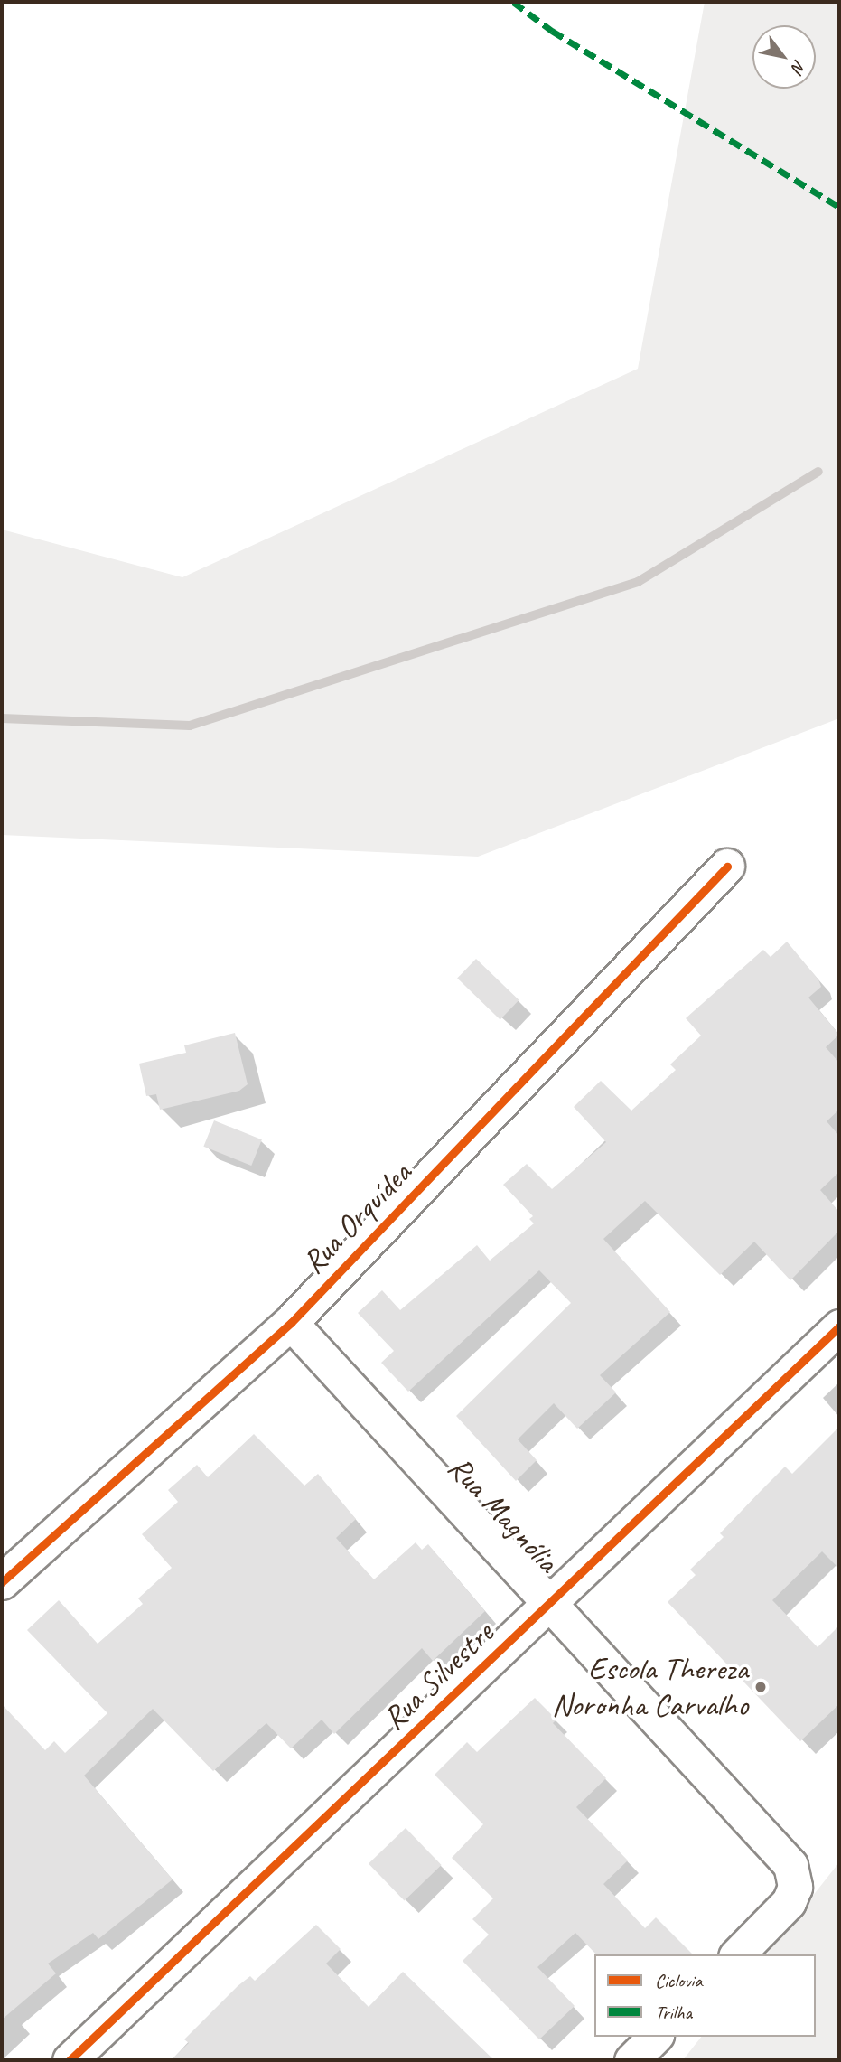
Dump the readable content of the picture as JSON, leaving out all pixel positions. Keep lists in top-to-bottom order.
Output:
{
  "streets": {
    "street": ["Rua Orquídea", "Rua Magnólia", "Rua Silvestre"]
  },
  "crossings": [
    ["Rua Orquídea", "Rua Magnólia"],
    ["Rua Magnólia", "Rua Silvestre"]
  ],
  "places": ["Escola Thereza Noronha Carvalho"],
  "legend": ["Ciclovia", "Trilha"],
  "north": "bottom right"
}
